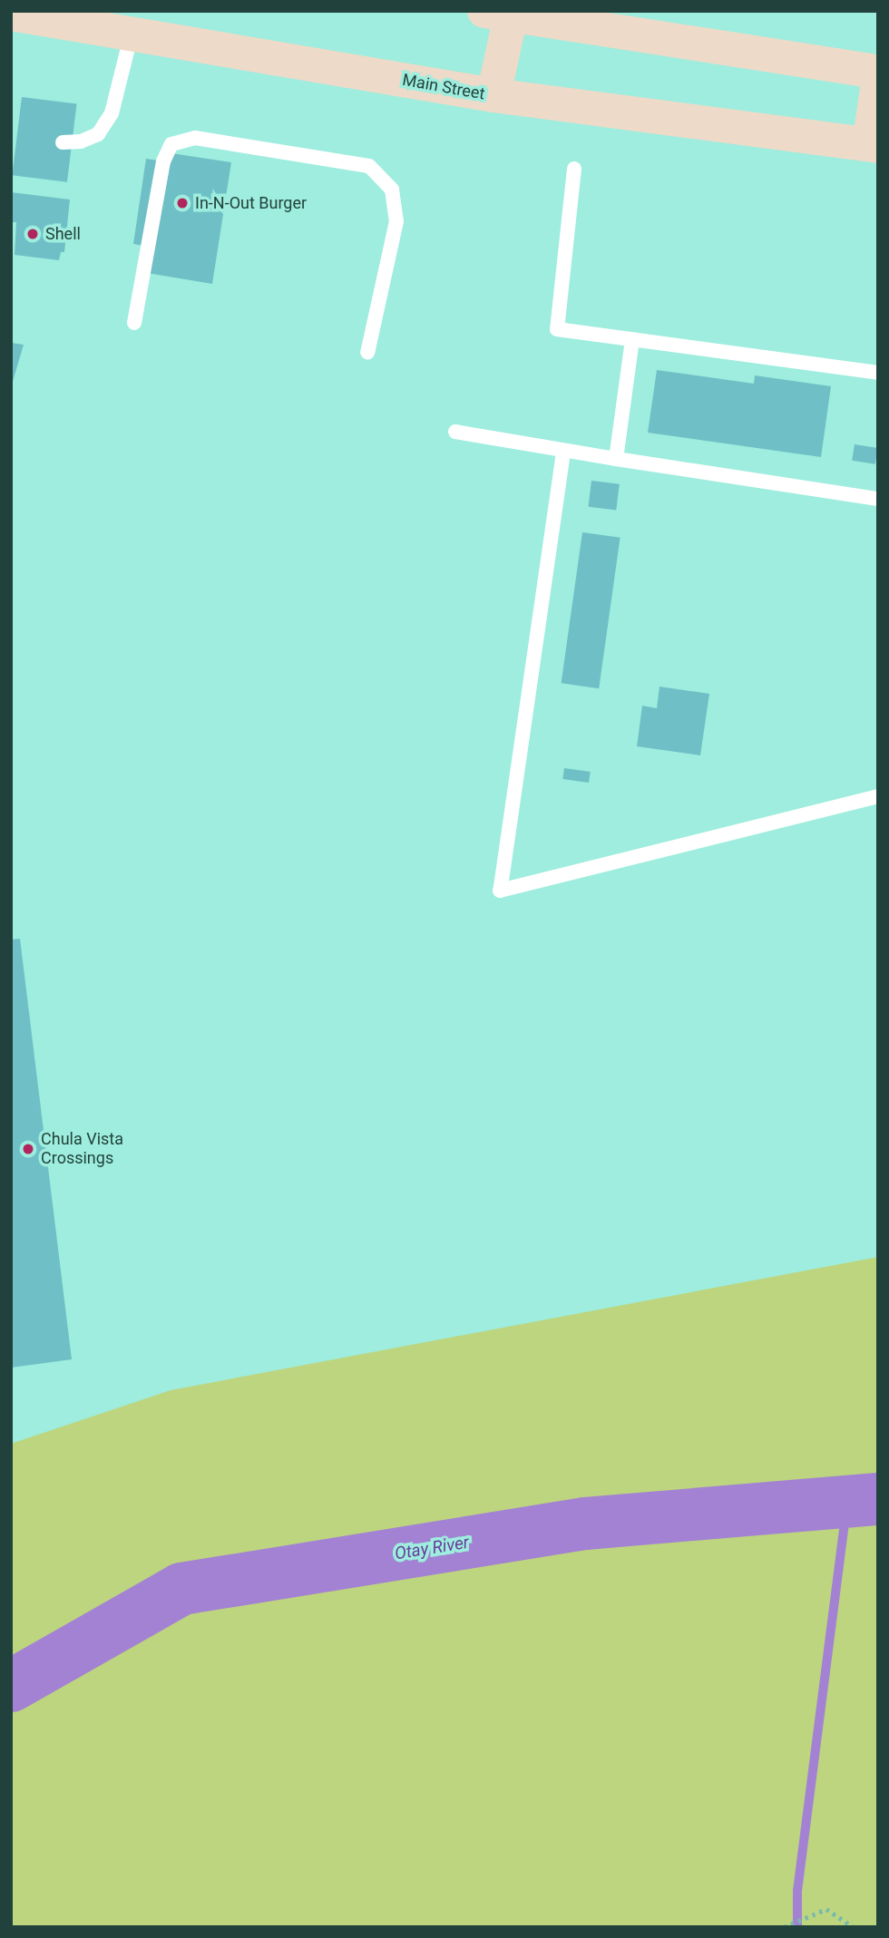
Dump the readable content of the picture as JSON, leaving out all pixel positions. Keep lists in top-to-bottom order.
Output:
{
  "streets": {
    "main road": ["Main Street"]
  },
  "water": ["Otay River"],
  "places": ["In-N-Out Burger", "Shell", "Chula Vista Crossings"]
}
